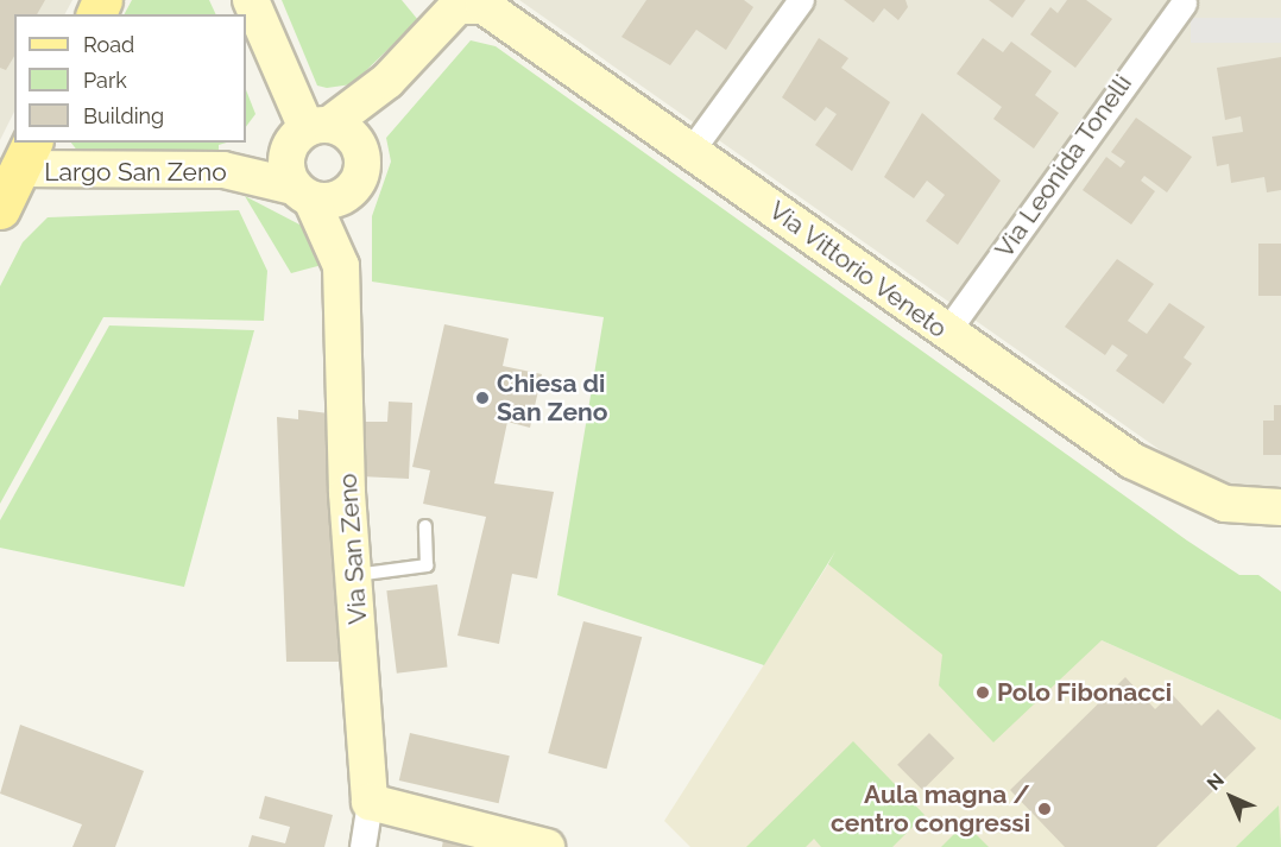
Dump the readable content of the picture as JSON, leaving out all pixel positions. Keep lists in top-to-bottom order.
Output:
{
  "streets": {
    "main road": ["Largo San Zeno", "Via Vittorio Veneto", "Via San Zeno"],
    "street": ["Via Leonida Tonelli"]
  },
  "crossings": [
    ["Via Leonida Tonelli", "Via Vittorio Veneto"],
    ["Largo San Zeno", "Via San Zeno"]
  ],
  "places": ["Chiesa di San Zeno", "Polo Fibonacci", "Aula magna / centro congressi"],
  "legend": ["Road", "Park", "Building"],
  "north": "top left"
}
